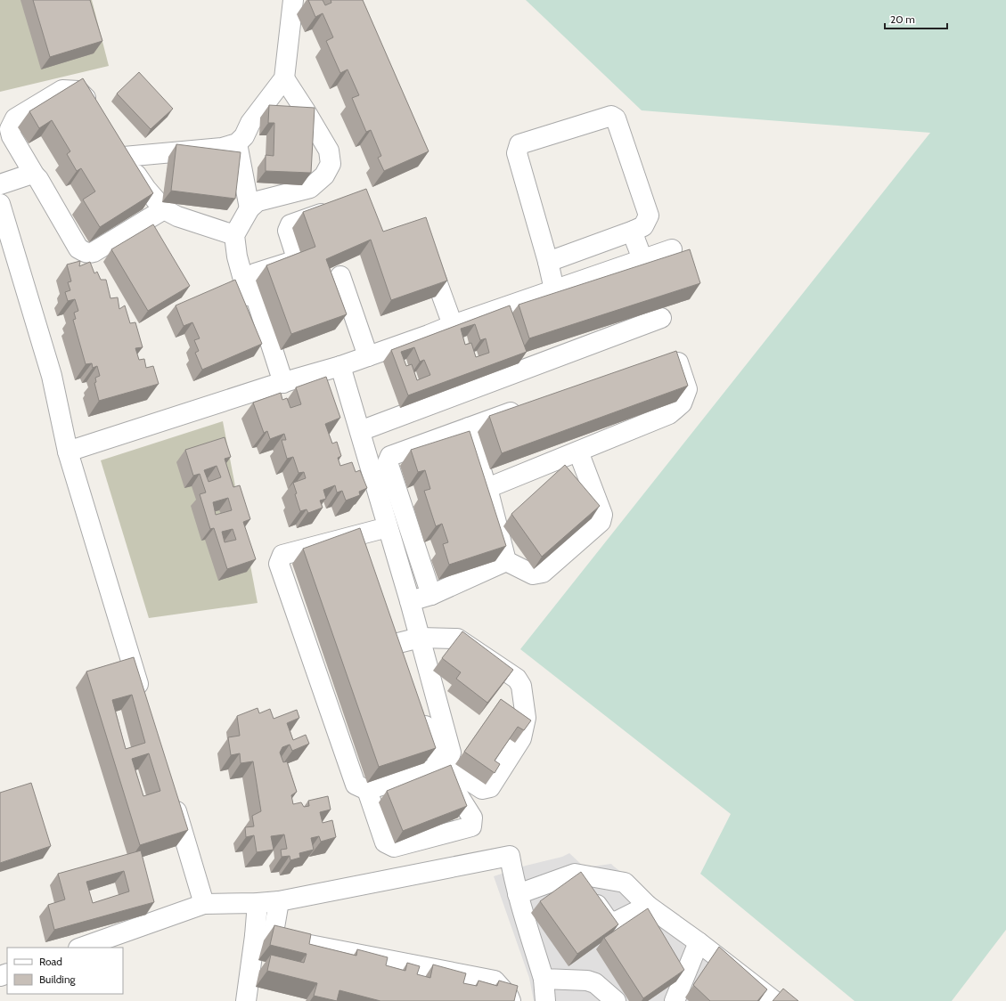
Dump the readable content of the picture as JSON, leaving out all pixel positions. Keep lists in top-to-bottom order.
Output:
{
  "legend": ["Road", "Building"],
  "scale_bar": "20 m"
}
